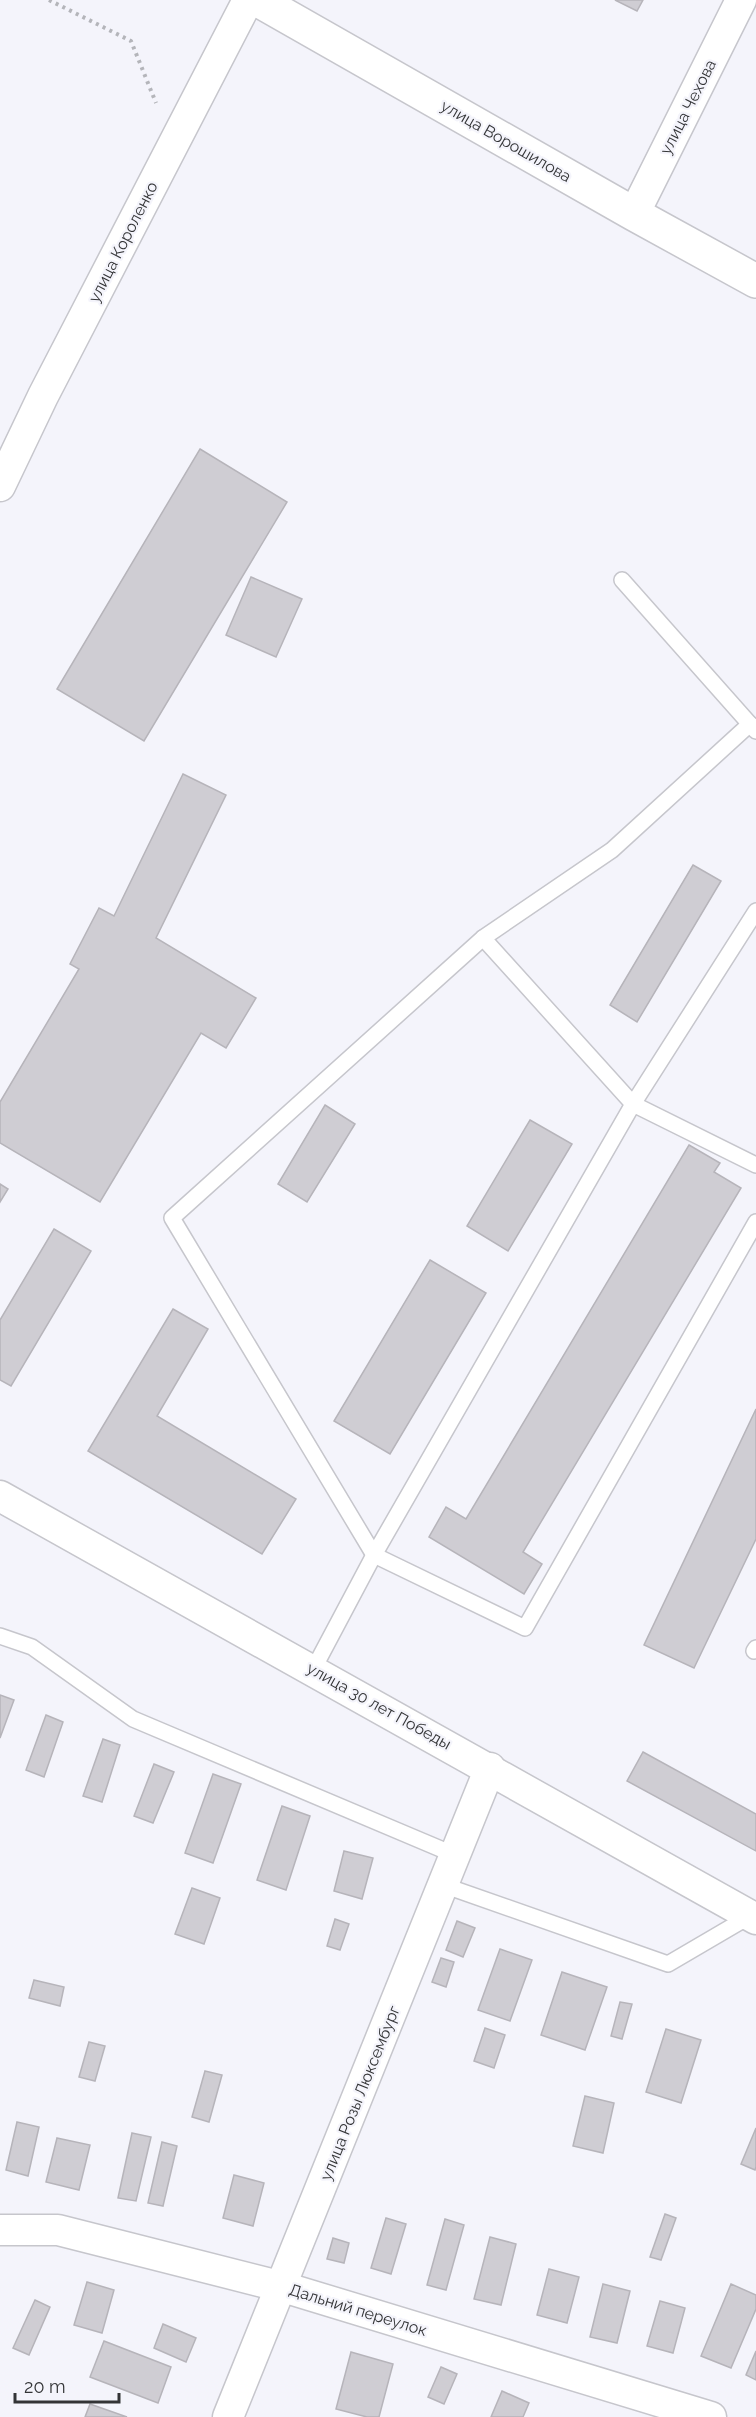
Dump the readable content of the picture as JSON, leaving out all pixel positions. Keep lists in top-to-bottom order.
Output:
{
  "streets": {
    "street": [
      "улица Чехова",
      "улица Ворошилова",
      "улица Короленко",
      "улица 30 лет Победы",
      "улица Розы Люксембург",
      "Дальний переулок"
    ]
  },
  "crossings": [
    ["улица Чехова", "улица Ворошилова"],
    ["улица 30 лет Победы", "улица Розы Люксембург"],
    ["улица Розы Люксембург", "Дальний переулок"]
  ],
  "scale_bar": "20 m"
}
